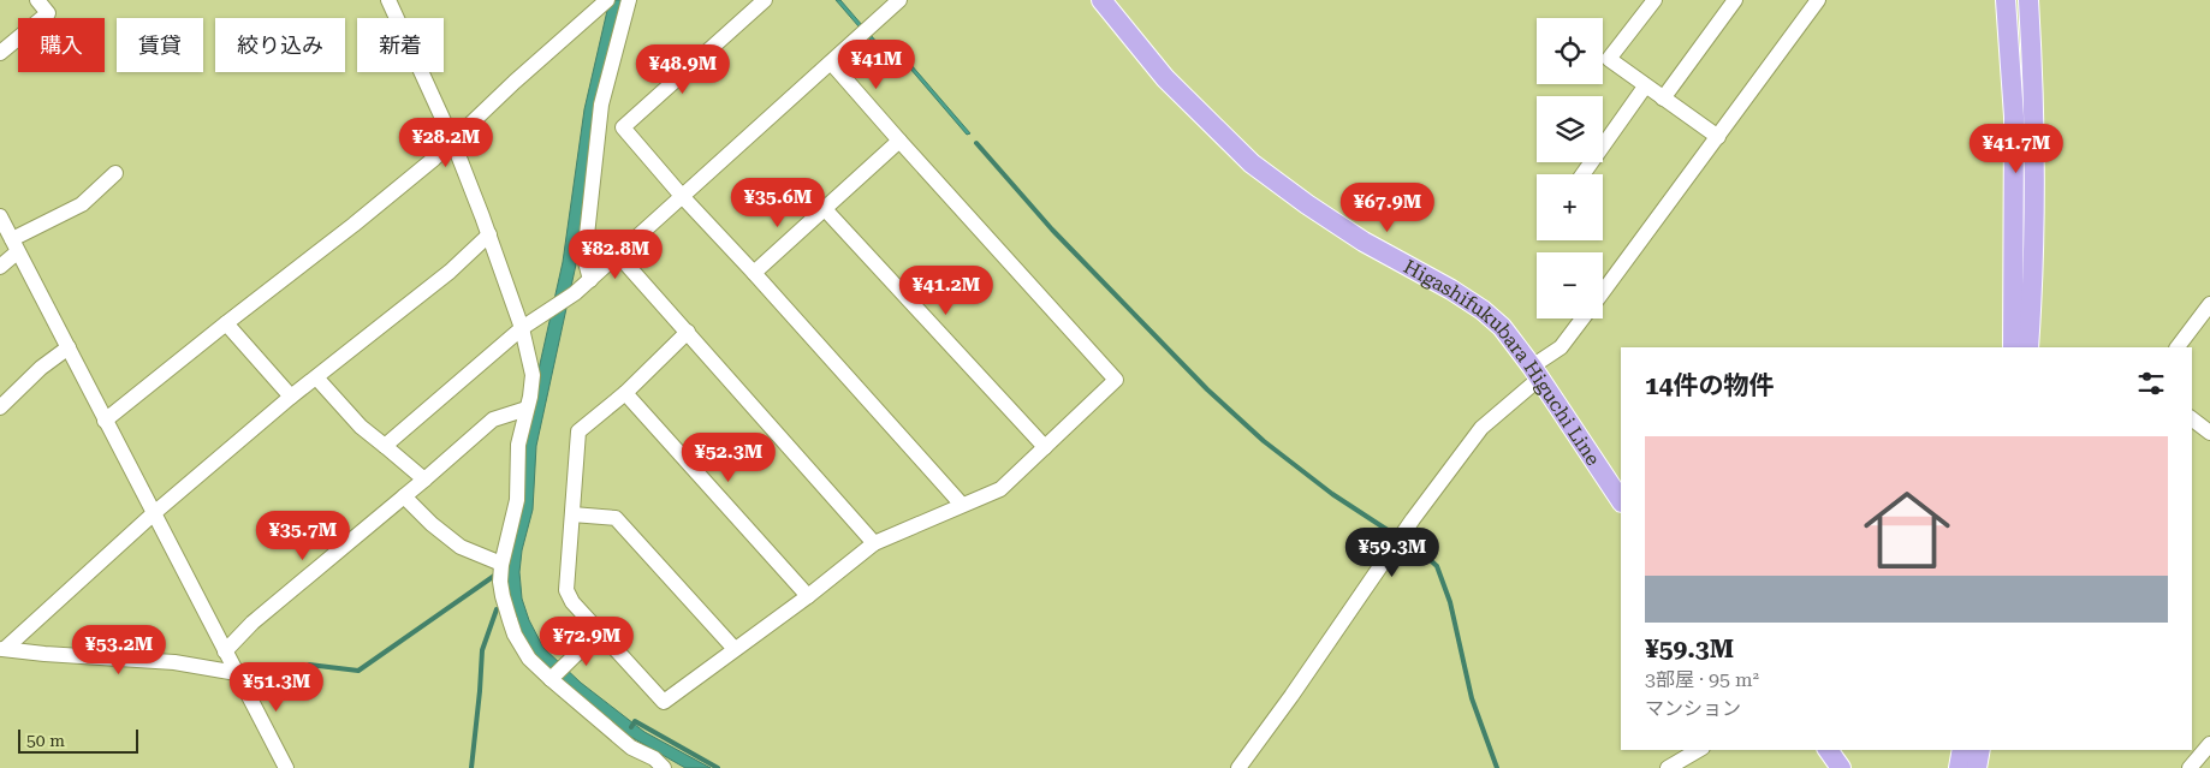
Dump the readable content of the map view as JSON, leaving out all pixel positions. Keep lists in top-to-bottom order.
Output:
{
  "streets": {
    "main road": ["Higashifukubara Higuchi Line"]
  },
  "scale_bar": "50 m",
  "page": {
    "map_buttons": ["+", "−"],
    "chip": [
      "購入",
      "賃貸",
      "絞り込み",
      "新着"
    ],
    "price": [
      "¥41M",
      "¥48.9M",
      "¥28.2M",
      "¥41.7M",
      "¥35.6M",
      "¥67.9M",
      "¥82.8M",
      "¥41.2M",
      "¥52.3M",
      "¥35.7M",
      "¥59.3M",
      "¥72.9M",
      "¥53.2M",
      "¥51.3M"
    ],
    "heading": "14件の物件",
    "list": [
      {
        "name": "¥59.3M",
        "note": "3部屋 · 95 m² · マンション"
      }
    ],
    "scale": "50 m"
  }
}
